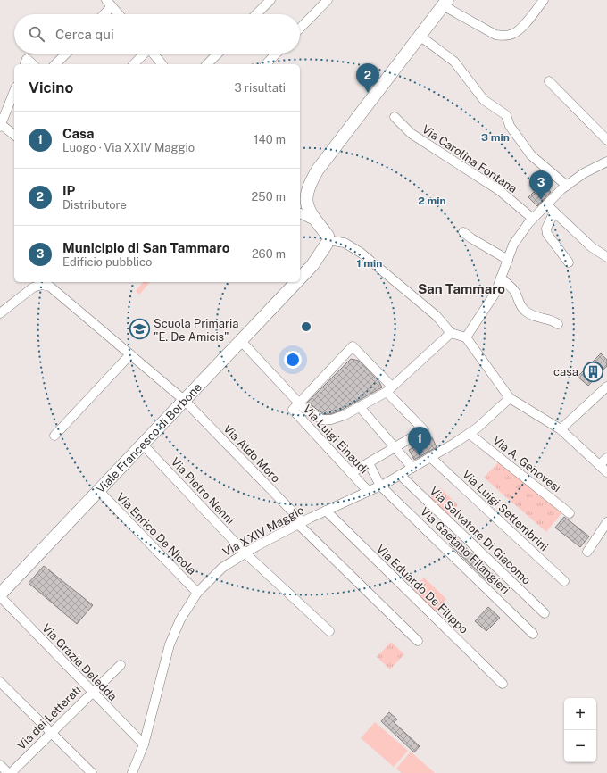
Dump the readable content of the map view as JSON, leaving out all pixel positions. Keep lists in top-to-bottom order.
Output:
{
  "streets": {
    "street": [
      "Via Carolina Fontana",
      "Viale Francesco di Borbone",
      "Via Luigi Einaudi",
      "Via Aldo Moro",
      "Via A. Genovesi",
      "Via Pietro Nenni",
      "Via Luigi Settembrini",
      "Via XXIV Maggio",
      "Via Enrico De Nicola",
      "Via Salvatore Di Giacomo",
      "Via Gaetano Filangieri",
      "Via Eduardo De Filippo",
      "Via Grazia Deledda",
      "Via dei Letterati"
    ]
  },
  "crossings": [
    ["Viale Francesco di Borbone", "Via Aldo Moro"],
    ["Viale Francesco di Borbone", "Via Pietro Nenni"],
    ["Viale Francesco di Borbone", "Via Enrico De Nicola"],
    ["Viale Francesco di Borbone", "Via Grazia Deledda"],
    ["Via Luigi Einaudi", "Via XXIV Maggio"],
    ["Via Aldo Moro", "Via XXIV Maggio"],
    ["Via A. Genovesi", "Via XXIV Maggio"],
    ["Via Pietro Nenni", "Via XXIV Maggio"],
    ["Via Luigi Settembrini", "Via XXIV Maggio"],
    ["Via XXIV Maggio", "Via Enrico De Nicola"],
    ["Via XXIV Maggio", "Via Salvatore Di Giacomo"],
    ["Via XXIV Maggio", "Via Gaetano Filangieri"],
    ["Via XXIV Maggio", "Via Eduardo De Filippo"],
    ["Via XXIV Maggio", "Via Grazia Deledda"],
    ["Via Grazia Deledda", "Via dei Letterati"]
  ],
  "districts": ["San Tammaro"],
  "places": {
    "school or university": ["Scuola Primaria \"E. De Amicis\""],
    "building": ["casa"]
  },
  "page": {
    "search": "Cerca qui",
    "pins": ["2", "3", "1"],
    "heading": ["Vicino", "3 risultati"],
    "list": [
      {
        "mark": "1",
        "name": "Casa",
        "note": "Luogo · Via XXIV Maggio",
        "value": "140 m"
      },
      {
        "mark": "2",
        "name": "IP",
        "note": "Distributore",
        "value": "250 m"
      },
      {
        "mark": "3",
        "name": "Municipio di San Tammaro",
        "note": "Edificio pubblico",
        "value": "260 m"
      }
    ],
    "map_buttons": ["+", "−"]
  },
  "rings": ["3 min", "2 min", "1 min"]
}
